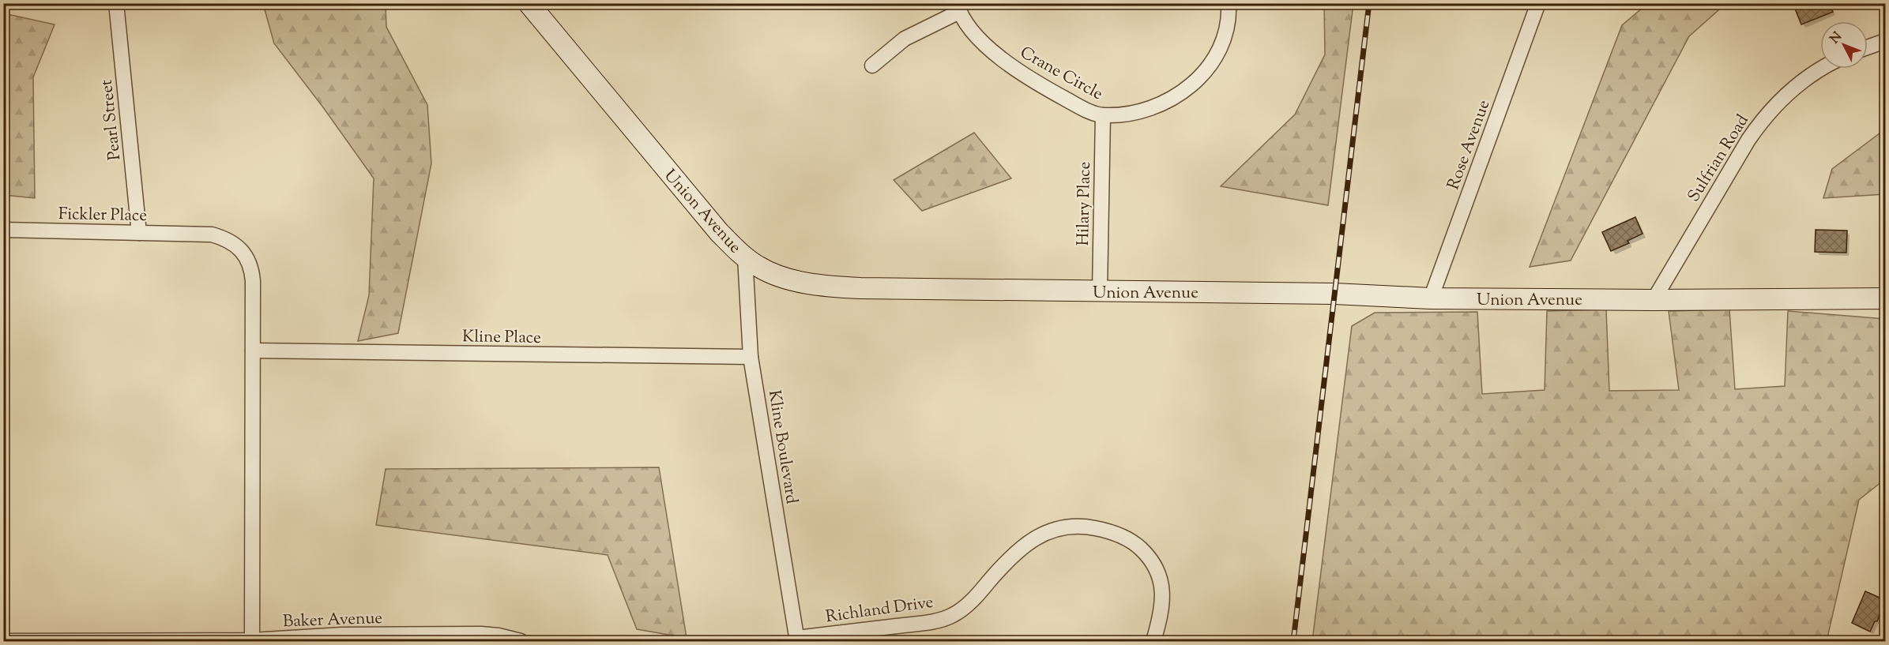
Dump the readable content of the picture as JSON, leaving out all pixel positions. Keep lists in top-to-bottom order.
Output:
{
  "streets": {
    "main road": ["Union Avenue"],
    "street": [
      "Crane Circle",
      "Pearl Street",
      "Rose Avenue",
      "Sulfrian Road",
      "Hilary Place",
      "Fickler Place",
      "Kline Place",
      "Kline Boulevard",
      "Richland Drive",
      "Baker Avenue"
    ]
  },
  "crossings": [
    ["Crane Circle", "Hilary Place"],
    ["Pearl Street", "Fickler Place"],
    ["Rose Avenue", "Union Avenue"],
    ["Sulfrian Road", "Union Avenue"],
    ["Hilary Place", "Union Avenue"],
    ["Union Avenue", "Kline Boulevard"],
    ["Fickler Place", "Kline Place"],
    ["Kline Place", "Kline Boulevard"],
    ["Kline Boulevard", "Richland Drive"]
  ],
  "north": "top left"
}
